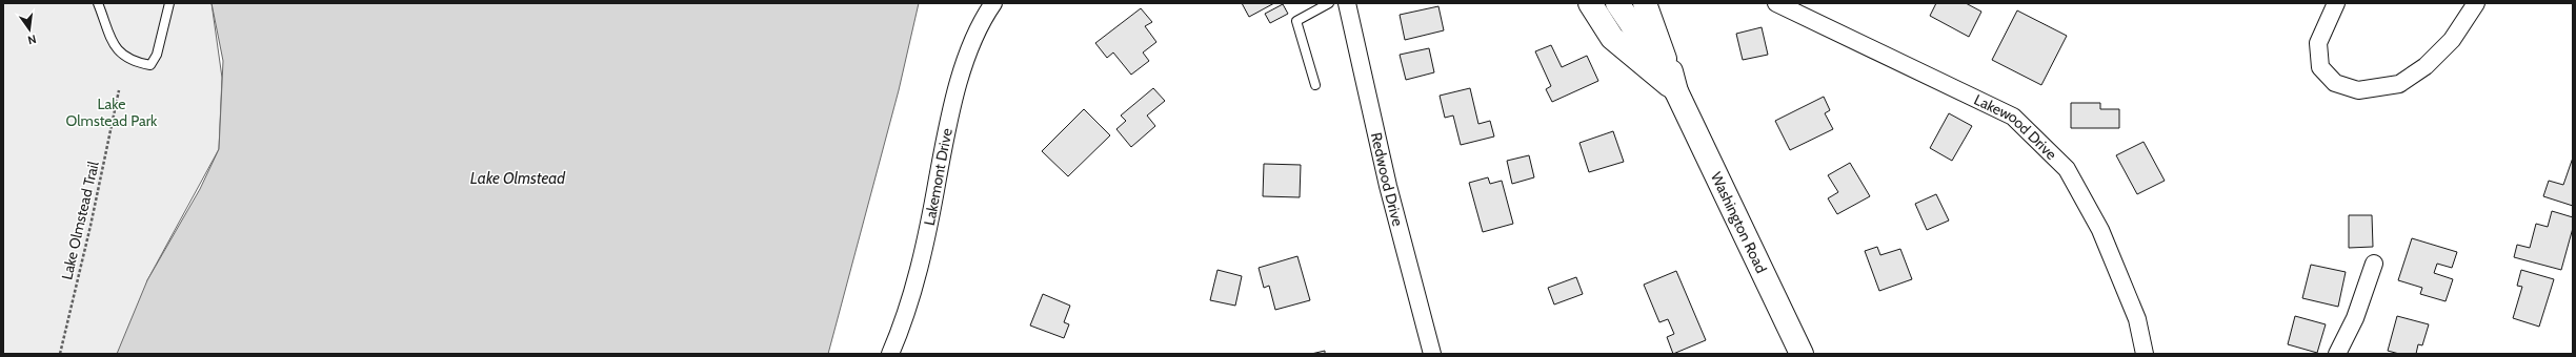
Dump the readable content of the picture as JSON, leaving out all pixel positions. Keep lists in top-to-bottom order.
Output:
{
  "streets": {
    "main road": ["Washington Road"],
    "street": ["Lakewood Drive", "Lakemont Drive", "Redwood Drive"],
    "path": ["Lake Olmstead Trail"]
  },
  "water": ["Lake Olmstead"],
  "parks": ["Lake Olmstead Park"],
  "north": "bottom"
}
